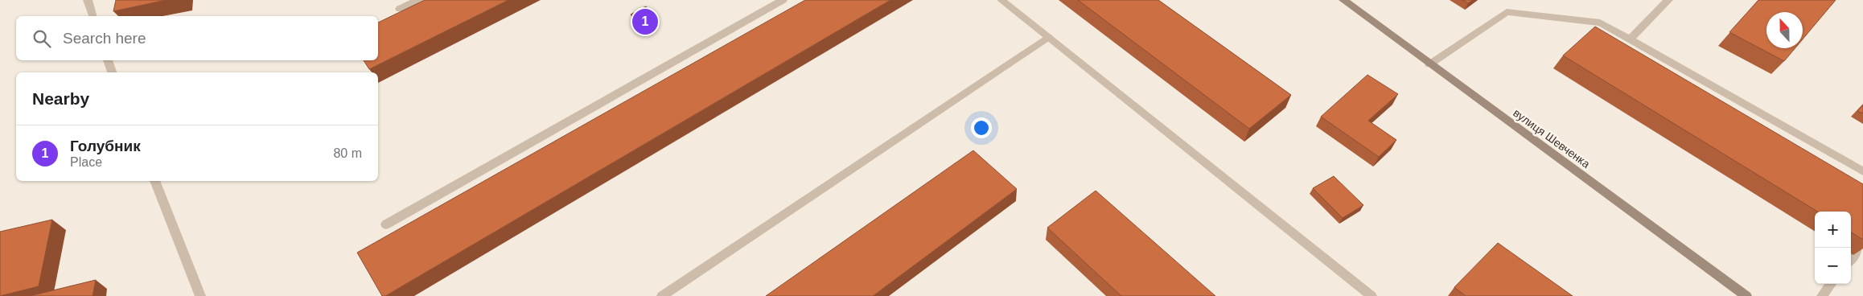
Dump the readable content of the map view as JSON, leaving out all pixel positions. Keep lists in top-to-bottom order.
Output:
{
  "streets": {
    "street": ["вулиця Шевченка"]
  },
  "north": "top",
  "page": {
    "pins": "1",
    "search": "Search here",
    "heading": "Nearby",
    "list": [
      {
        "mark": "1",
        "name": "Голубник",
        "note": "Place",
        "value": "80 m"
      }
    ],
    "map_buttons": ["+", "−"]
  }
}
